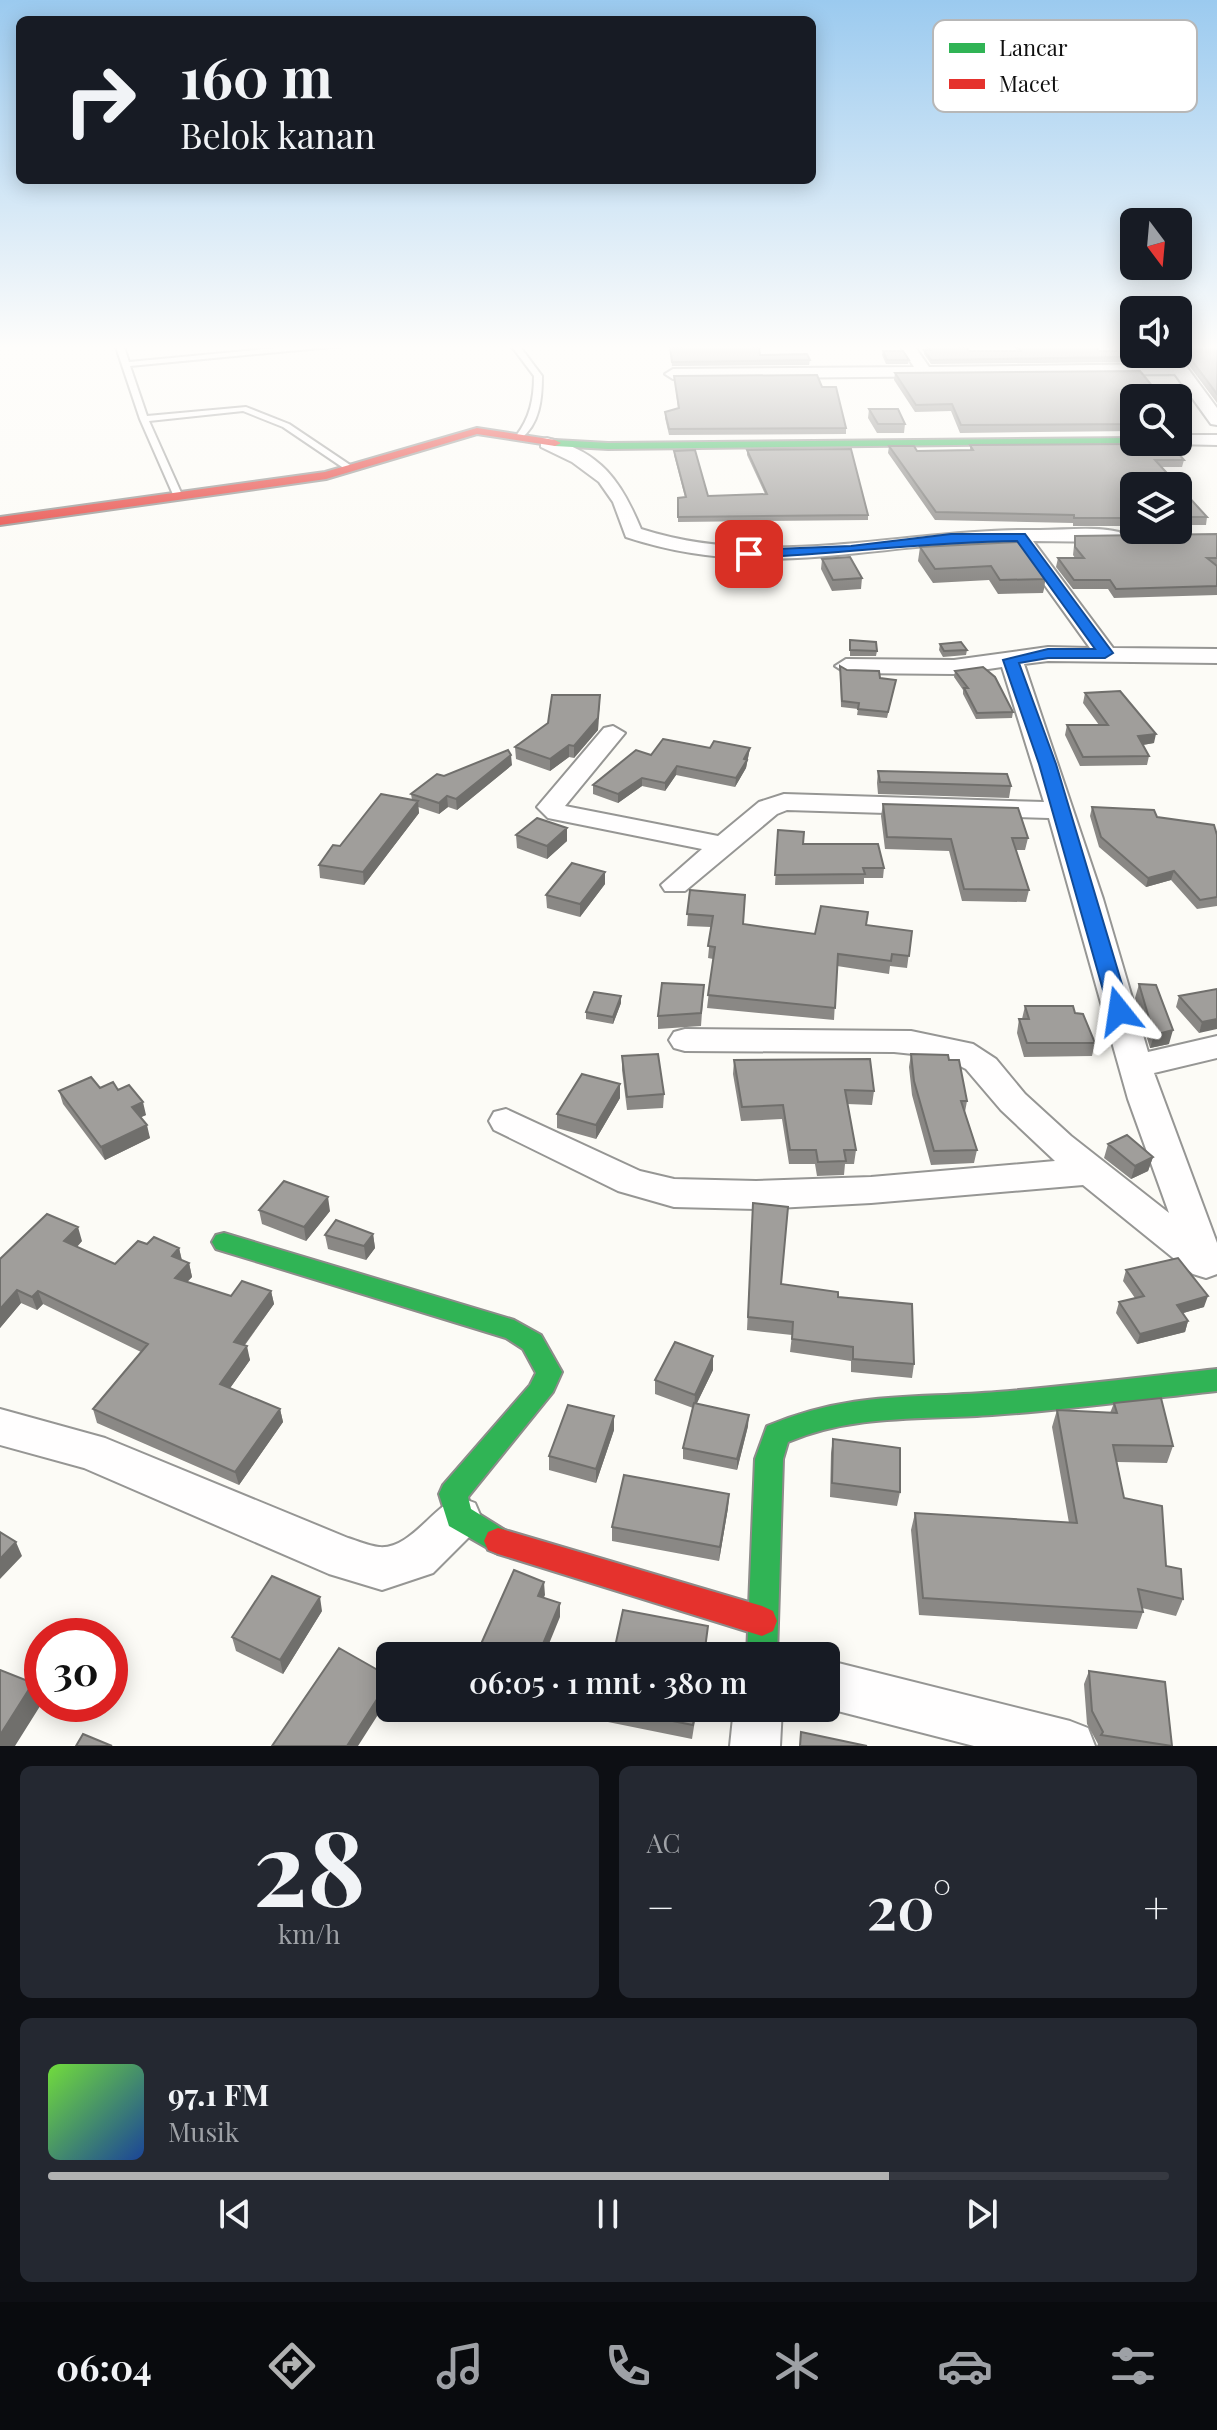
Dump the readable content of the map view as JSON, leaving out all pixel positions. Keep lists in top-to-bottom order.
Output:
{
  "legend": ["Lancar", "Macet"],
  "north": "bottom",
  "page": {
    "turn": ["160 m", "Belok kanan"],
    "limit": "30",
    "trip": "06:05 · 1 mnt · 380 m",
    "tile": [
      ["28", "km/h"],
      "AC"
    ],
    "heat": ["−", "20°", "+"],
    "song": ["97.1 FM", "Musik"],
    "tabs": "06:04"
  }
}
